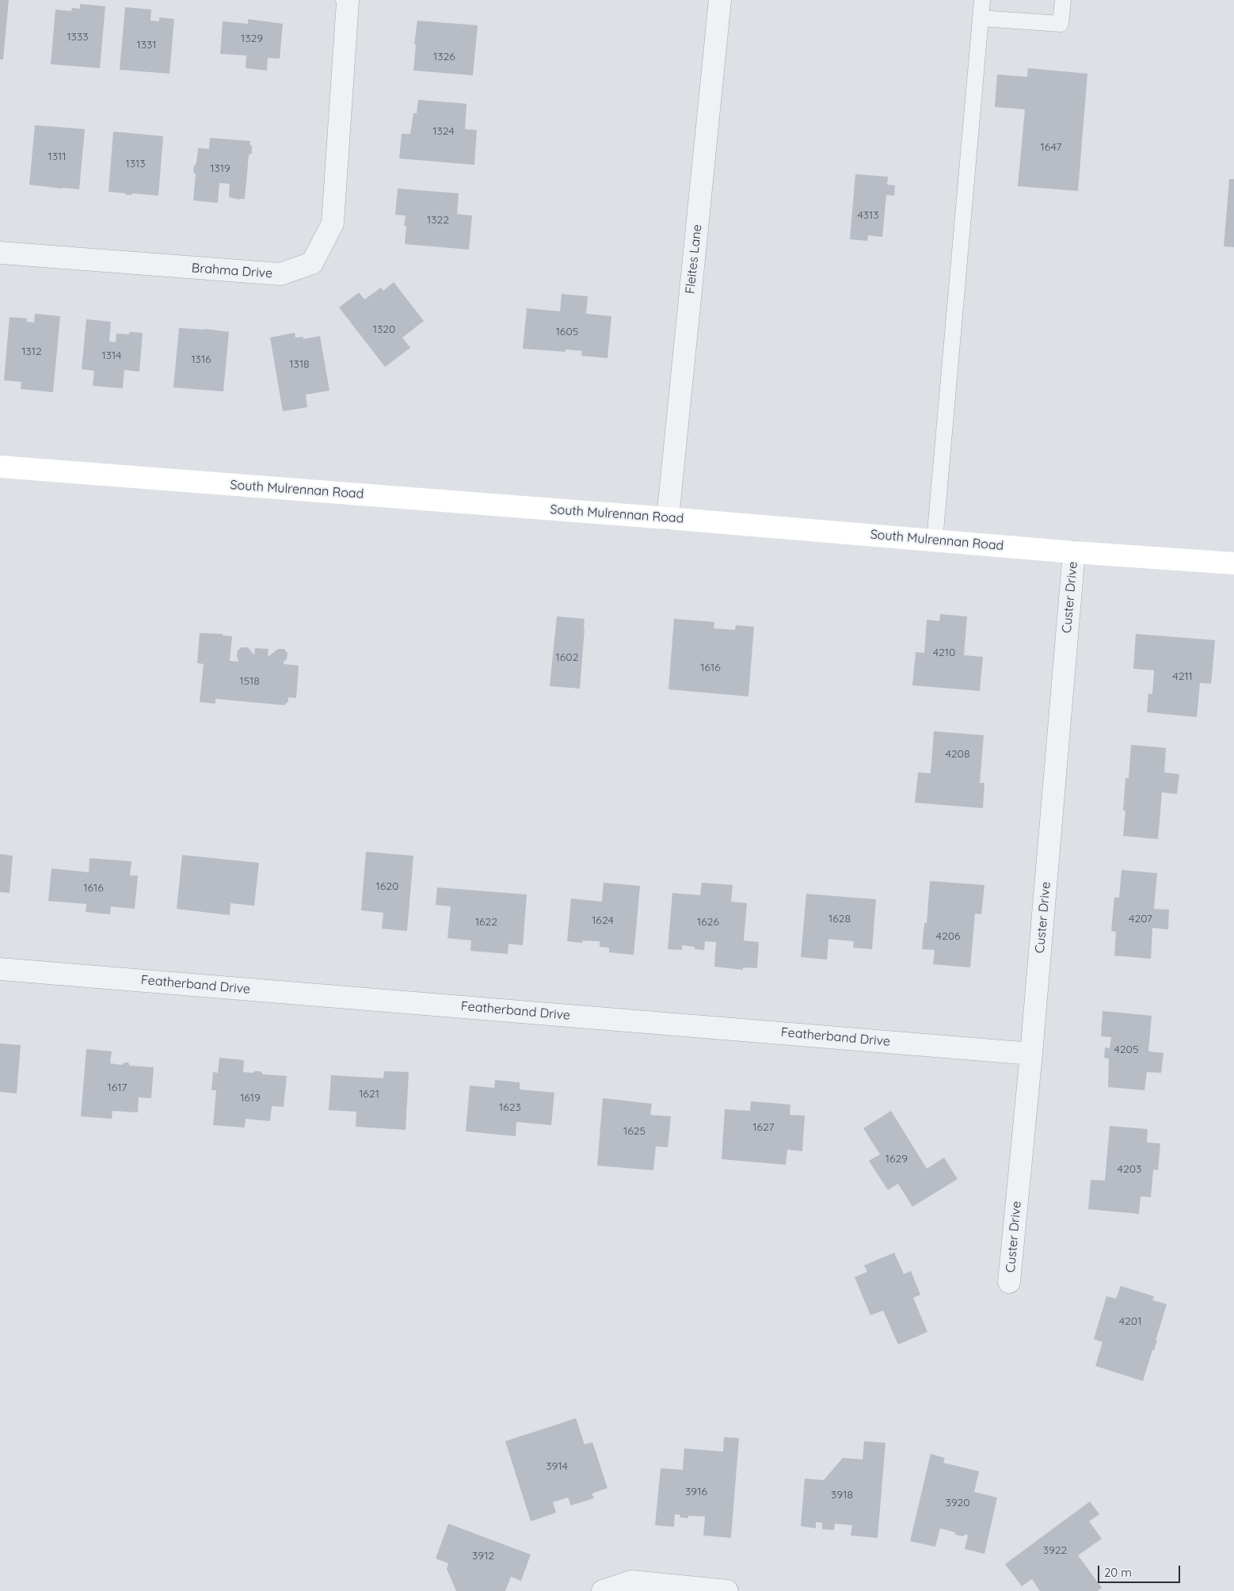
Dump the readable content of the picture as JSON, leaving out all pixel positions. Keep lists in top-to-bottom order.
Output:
{
  "streets": {
    "street": [
      "Fleites Lane",
      "Brahma Drive",
      "South Mulrennan Road",
      "Custer Drive",
      "Featherband Drive"
    ]
  },
  "crossings": [
    ["Fleites Lane", "South Mulrennan Road"],
    ["South Mulrennan Road", "Custer Drive"],
    ["Custer Drive", "Featherband Drive"]
  ],
  "house_numbers": [
    "1333",
    "1329",
    "1331",
    "1326",
    "1324",
    "1647",
    "1311",
    "1313",
    "1319",
    "4313",
    "1322",
    "1320",
    "1605",
    "1312",
    "1314",
    "1316",
    "1318",
    "4210",
    "1602",
    "1616",
    "4211",
    "1518",
    "4208",
    "1620",
    "1616",
    "1628",
    "4207",
    "1624",
    "1622",
    "1626",
    "4206",
    "4205",
    "1617",
    "1621",
    "1619",
    "1623",
    "1627",
    "1625",
    "1629",
    "4203",
    "4201",
    "3914",
    "3916",
    "3918",
    "3920",
    "3922",
    "3912"
  ],
  "scale_bar": "20 m"
}
